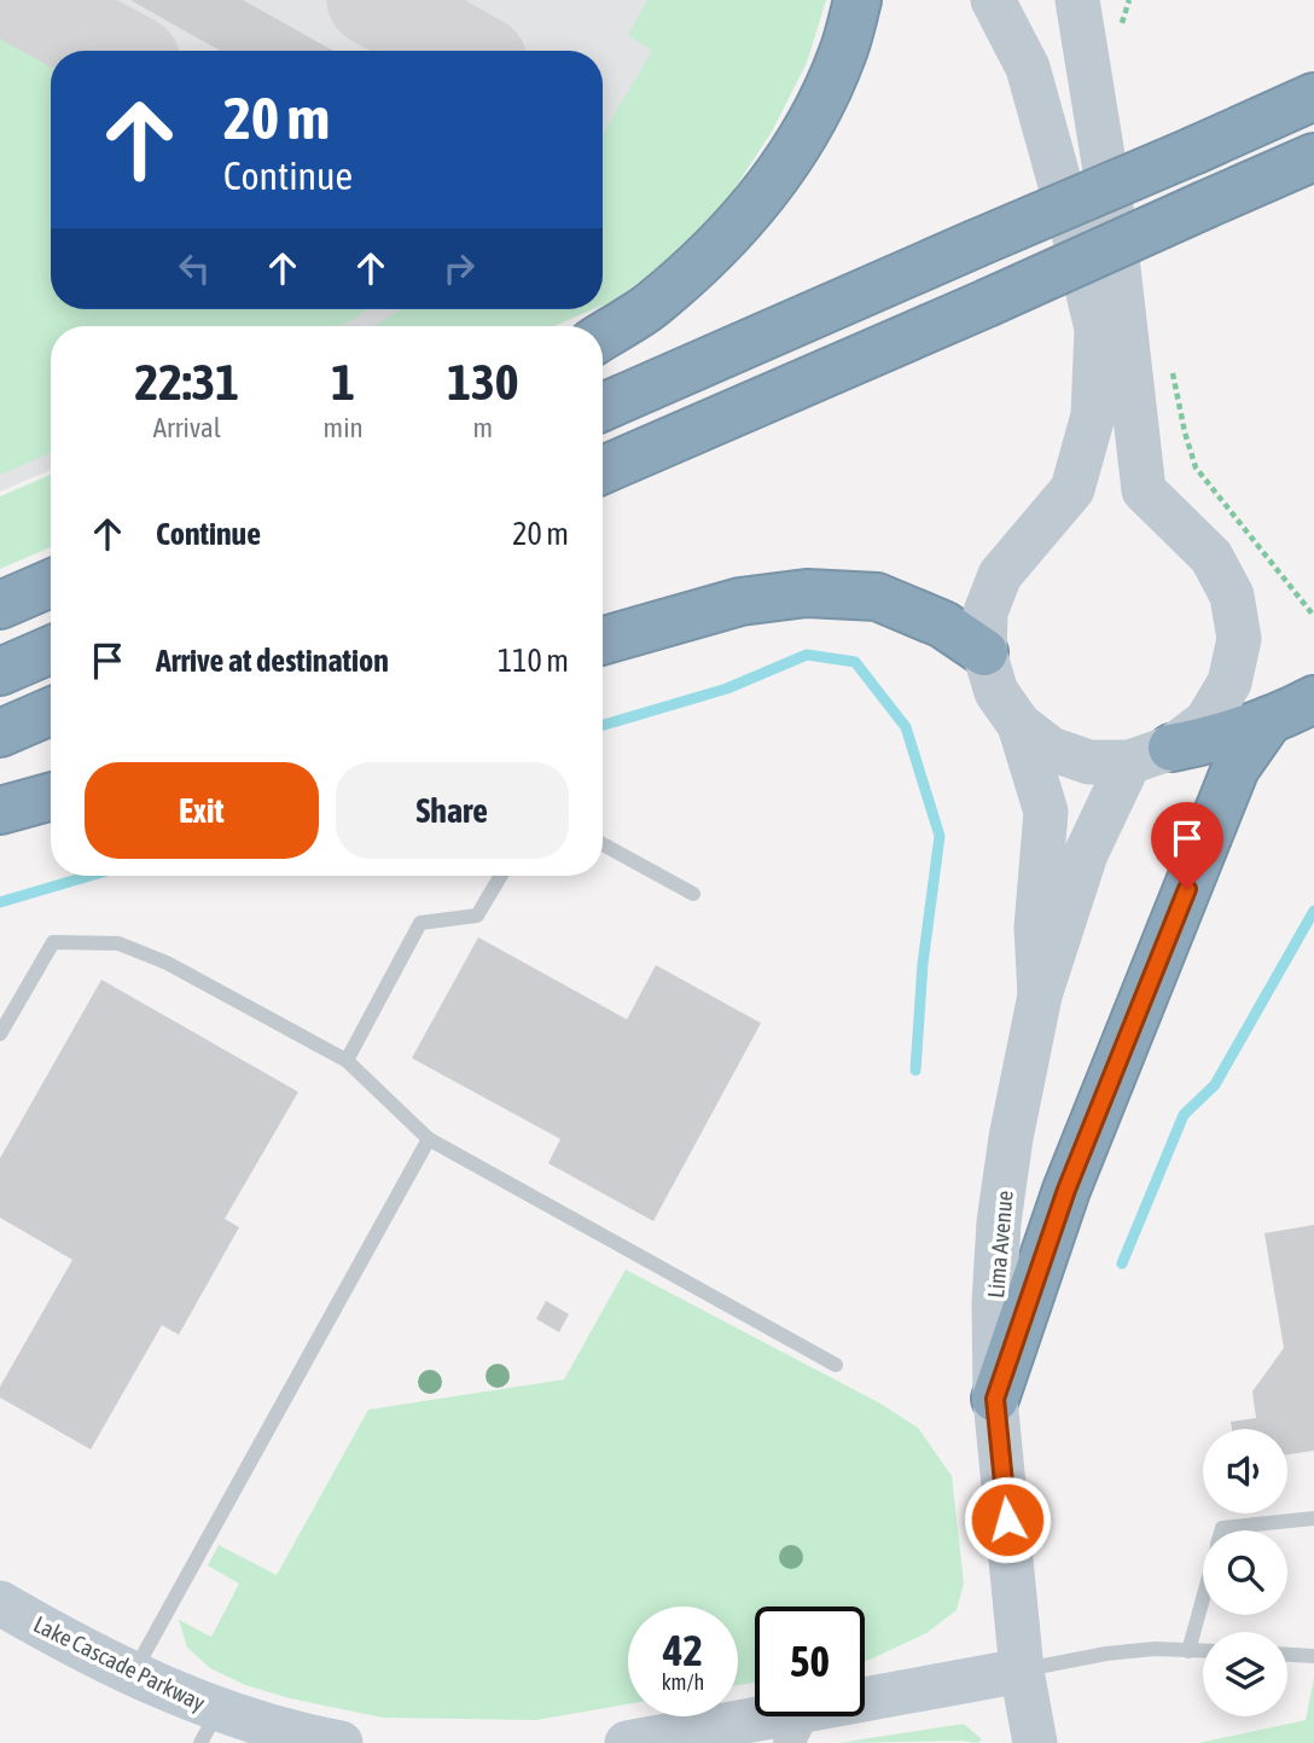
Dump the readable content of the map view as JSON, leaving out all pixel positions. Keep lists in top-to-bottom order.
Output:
{
  "streets": {
    "main road": ["Lima Avenue", "Lake Cascade Parkway"]
  },
  "page": {
    "turn": ["20 m", "Continue"],
    "eta": [
      "22:31",
      "Arrival",
      "1",
      "min",
      "130",
      "m"
    ],
    "list": [
      {
        "name": "Continue",
        "value": "20 m"
      },
      {
        "name": "Arrive at destination",
        "value": "110 m"
      }
    ],
    "buttons": ["Exit", "Share"],
    "speed": "42 km/h",
    "limit": "50"
  }
}
